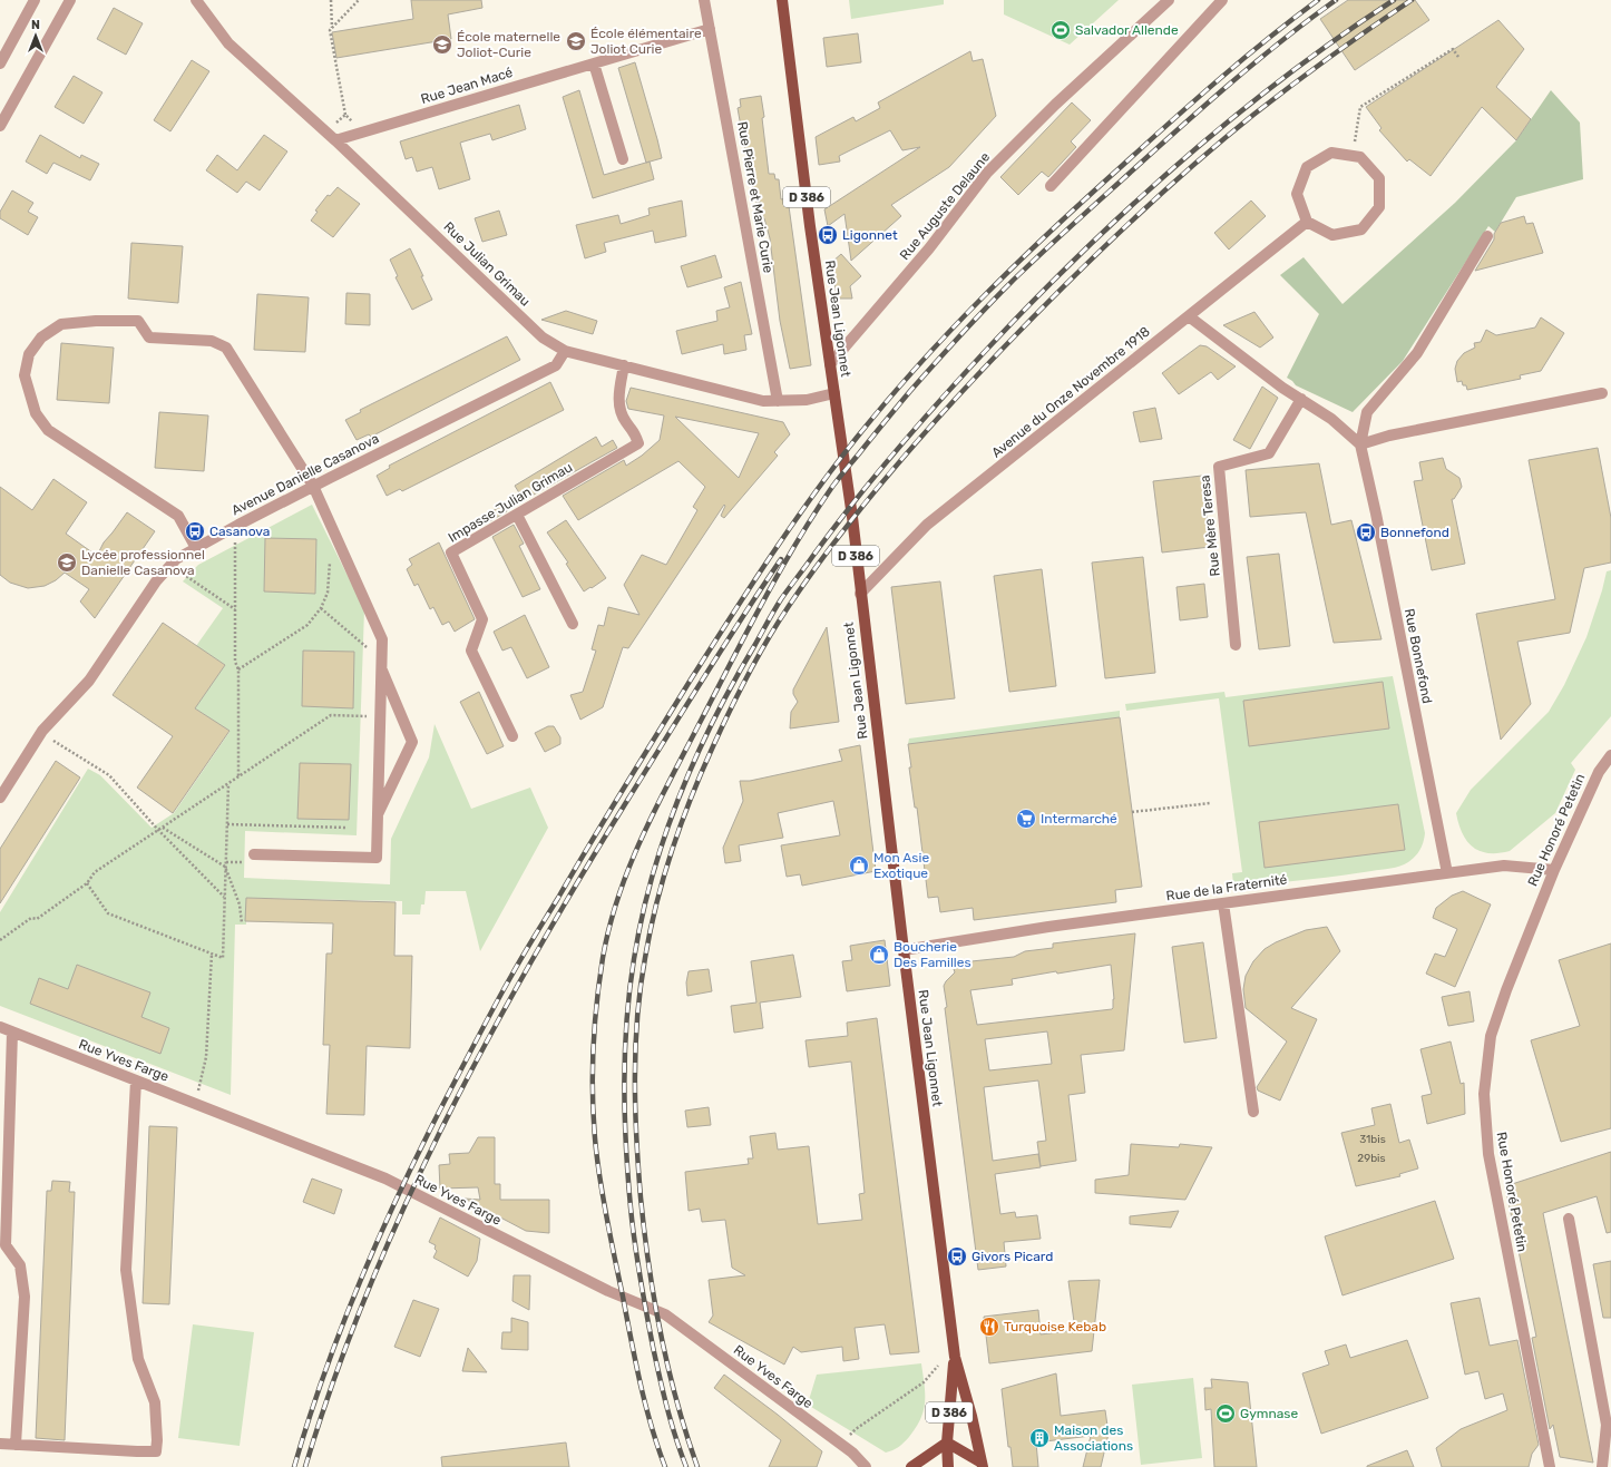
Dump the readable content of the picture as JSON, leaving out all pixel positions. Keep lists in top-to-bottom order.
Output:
{
  "streets": {
    "main road": ["D 386", "Rue Jean Ligonnet"],
    "street": [
      "Rue Jean Macé",
      "Rue Pierre et Marie Curie",
      "Rue Auguste Delaune",
      "Rue Julian Grimau",
      "Avenue du Onze Novembre 1918",
      "Avenue Danielle Casanova",
      "Impasse Julian Grimau",
      "Rue Mère Teresa",
      "Rue Bonnefond",
      "Rue Honoré Petetin",
      "Rue de la Fraternité",
      "Rue Yves Farge"
    ]
  },
  "crossings": [
    ["Rue Jean Macé", "Rue Pierre et Marie Curie"],
    ["Rue Jean Macé", "Rue Julian Grimau"],
    ["Rue Pierre et Marie Curie", "Rue Julian Grimau"],
    ["Rue Auguste Delaune", "Rue Jean Ligonnet"],
    ["Rue Julian Grimau", "Rue Jean Ligonnet"],
    ["Rue Julian Grimau", "Avenue Danielle Casanova"],
    ["Rue Julian Grimau", "Impasse Julian Grimau"],
    ["Rue Jean Ligonnet", "Avenue du Onze Novembre 1918"],
    ["Rue Jean Ligonnet", "Rue de la Fraternité"],
    ["Rue Bonnefond", "Rue de la Fraternité"],
    ["Rue Honoré Petetin", "Rue de la Fraternité"]
  ],
  "places": {
    "sports": ["Salvador Allende", "Gymnase"],
    "school or university": ["École élémentaire Joliot Curie", "École maternelle Joliot-Curie", "Lycée professionnel Danielle Casanova"],
    "bus stop": [
      "Ligonnet",
      "Casanova",
      "Bonnefond",
      "Givors Picard"
    ],
    "supermarket": ["Intermarché"],
    "shop": ["Mon Asie Exotique", "Boucherie Des Familles"],
    "restaurant": ["Turquoise Kebab"],
    "building": ["Maison des Associations"]
  },
  "house_numbers": ["31bis", "29bis"],
  "north": "top"
}
